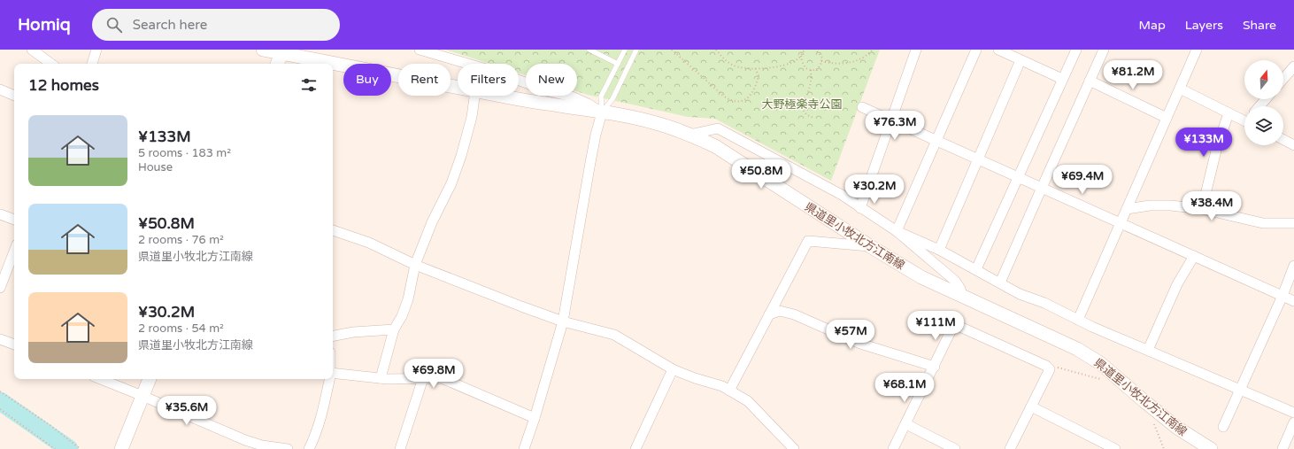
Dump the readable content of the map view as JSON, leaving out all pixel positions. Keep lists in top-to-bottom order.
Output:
{
  "streets": {
    "main road": ["県道里小牧北方江南線"]
  },
  "parks": ["大野極楽寺公園"],
  "north": "top",
  "page": {
    "header": "Homiq",
    "search": "Search here",
    "nav": ["Map", "Layers", "Share"],
    "price": [
      "¥81.2M",
      "¥76.3M",
      "¥133M",
      "¥50.8M",
      "¥69.4M",
      "¥30.2M",
      "¥38.4M",
      "¥111M",
      "¥57M",
      "¥69.8M",
      "¥68.1M",
      "¥35.6M"
    ],
    "chip": [
      "Buy",
      "Rent",
      "Filters",
      "New"
    ],
    "heading": "12 homes",
    "list": [
      {
        "name": "¥133M",
        "note": "5 rooms · 183 m² · House"
      },
      {
        "name": "¥50.8M",
        "note": "2 rooms · 76 m² · 県道里小牧北方江南線"
      },
      {
        "name": "¥30.2M",
        "note": "2 rooms · 54 m² · 県道里小牧北方江南線"
      }
    ]
  }
}
